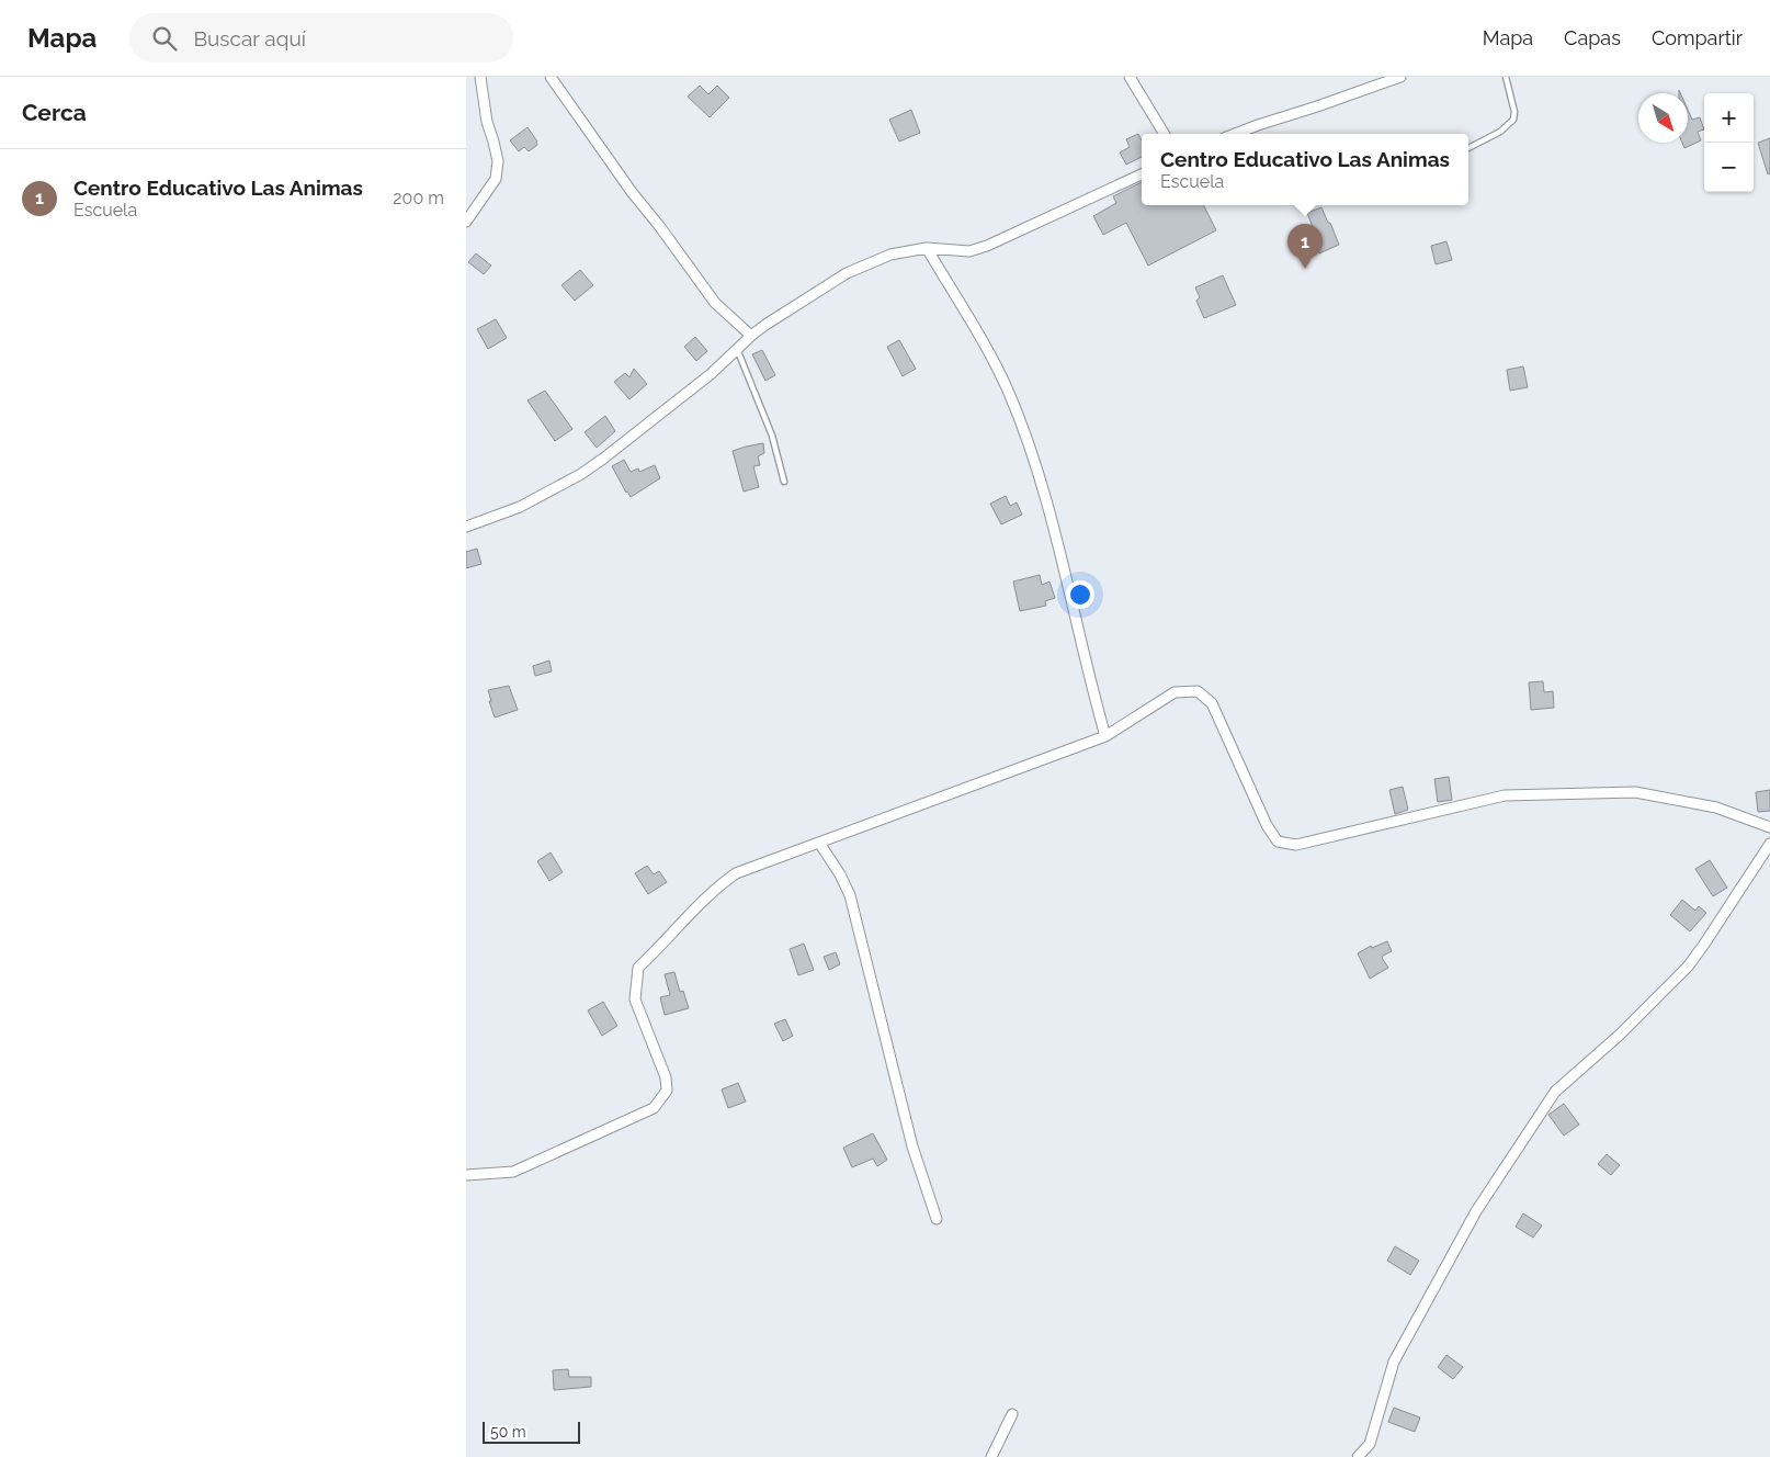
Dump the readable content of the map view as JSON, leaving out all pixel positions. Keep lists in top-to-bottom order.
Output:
{
  "scale_bar": "50 m",
  "north": "bottom right",
  "page": {
    "header": "Mapa",
    "search": "Buscar aquí",
    "nav": ["Mapa", "Capas", "Compartir"],
    "heading": "Cerca",
    "map_buttons": ["+", "−"],
    "popup": ["Centro Educativo Las Animas", "Escuela"],
    "list": [
      {
        "mark": "1",
        "name": "Centro Educativo Las Animas",
        "note": "Escuela",
        "value": "200 m"
      }
    ],
    "pins": "1",
    "scale": "50 m"
  }
}
